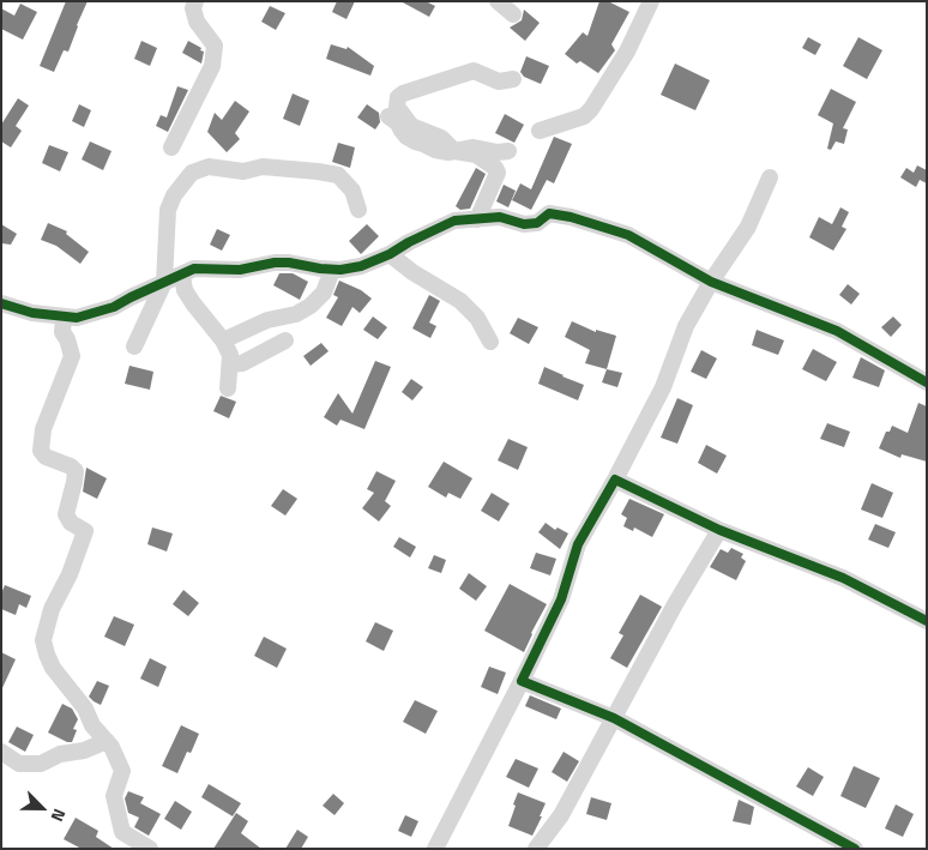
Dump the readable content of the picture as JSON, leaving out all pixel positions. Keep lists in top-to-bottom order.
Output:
{
  "north": "bottom right"
}
